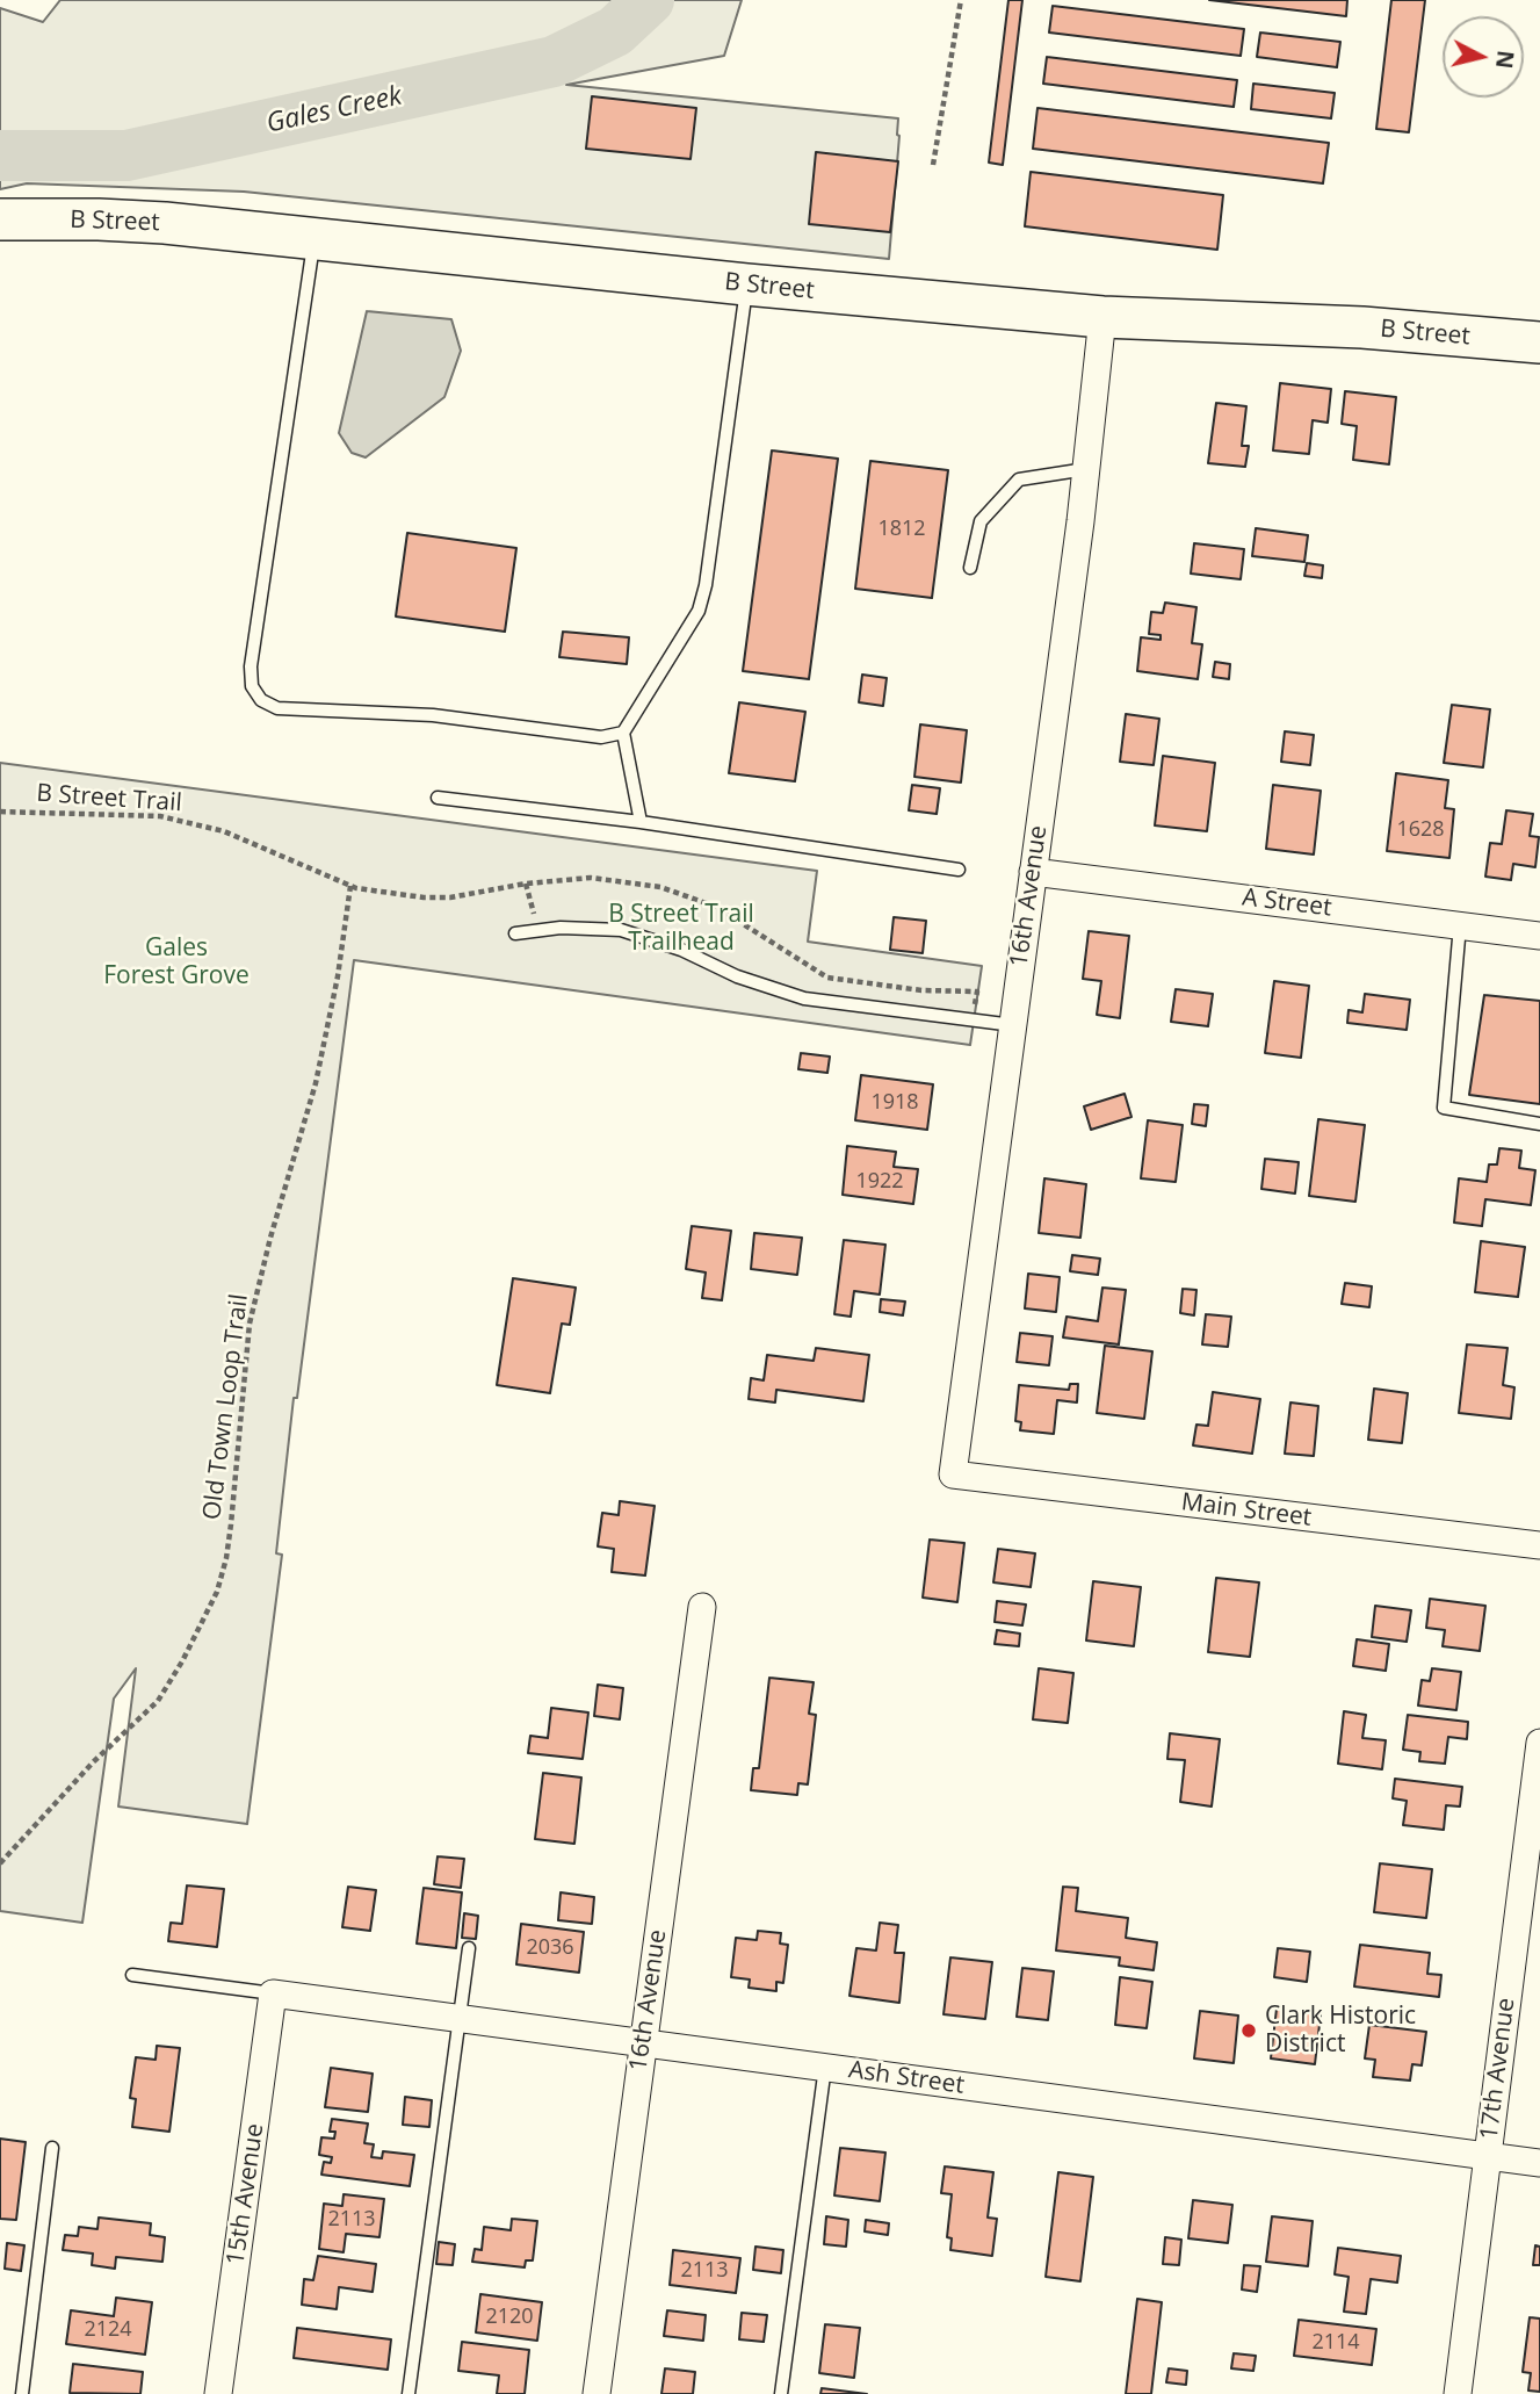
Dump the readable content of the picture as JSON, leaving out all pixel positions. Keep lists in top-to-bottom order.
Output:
{
  "streets": {
    "main road": ["B Street"],
    "street": [
      "16th Avenue",
      "A Street",
      "Main Street",
      "17th Avenue",
      "Ash Street",
      "15th Avenue"
    ],
    "path": ["B Street Trail", "Old Town Loop Trail"]
  },
  "crossings": [
    ["B Street", "16th Avenue"],
    ["B Street Trail", "Old Town Loop Trail"],
    ["16th Avenue", "A Street"],
    ["16th Avenue", "Main Street"],
    ["16th Avenue", "Ash Street"],
    ["17th Avenue", "Ash Street"],
    ["Ash Street", "15th Avenue"]
  ],
  "water": ["Gales Creek"],
  "parks": ["B Street Trail Trailhead", "Gales Forest Grove"],
  "places": ["Clark Historic District"],
  "house_numbers": [
    "1812",
    "1628",
    "1918",
    "1922",
    "2036",
    "2113",
    "2113",
    "2120",
    "2124",
    "2114"
  ],
  "north": "right"
}
